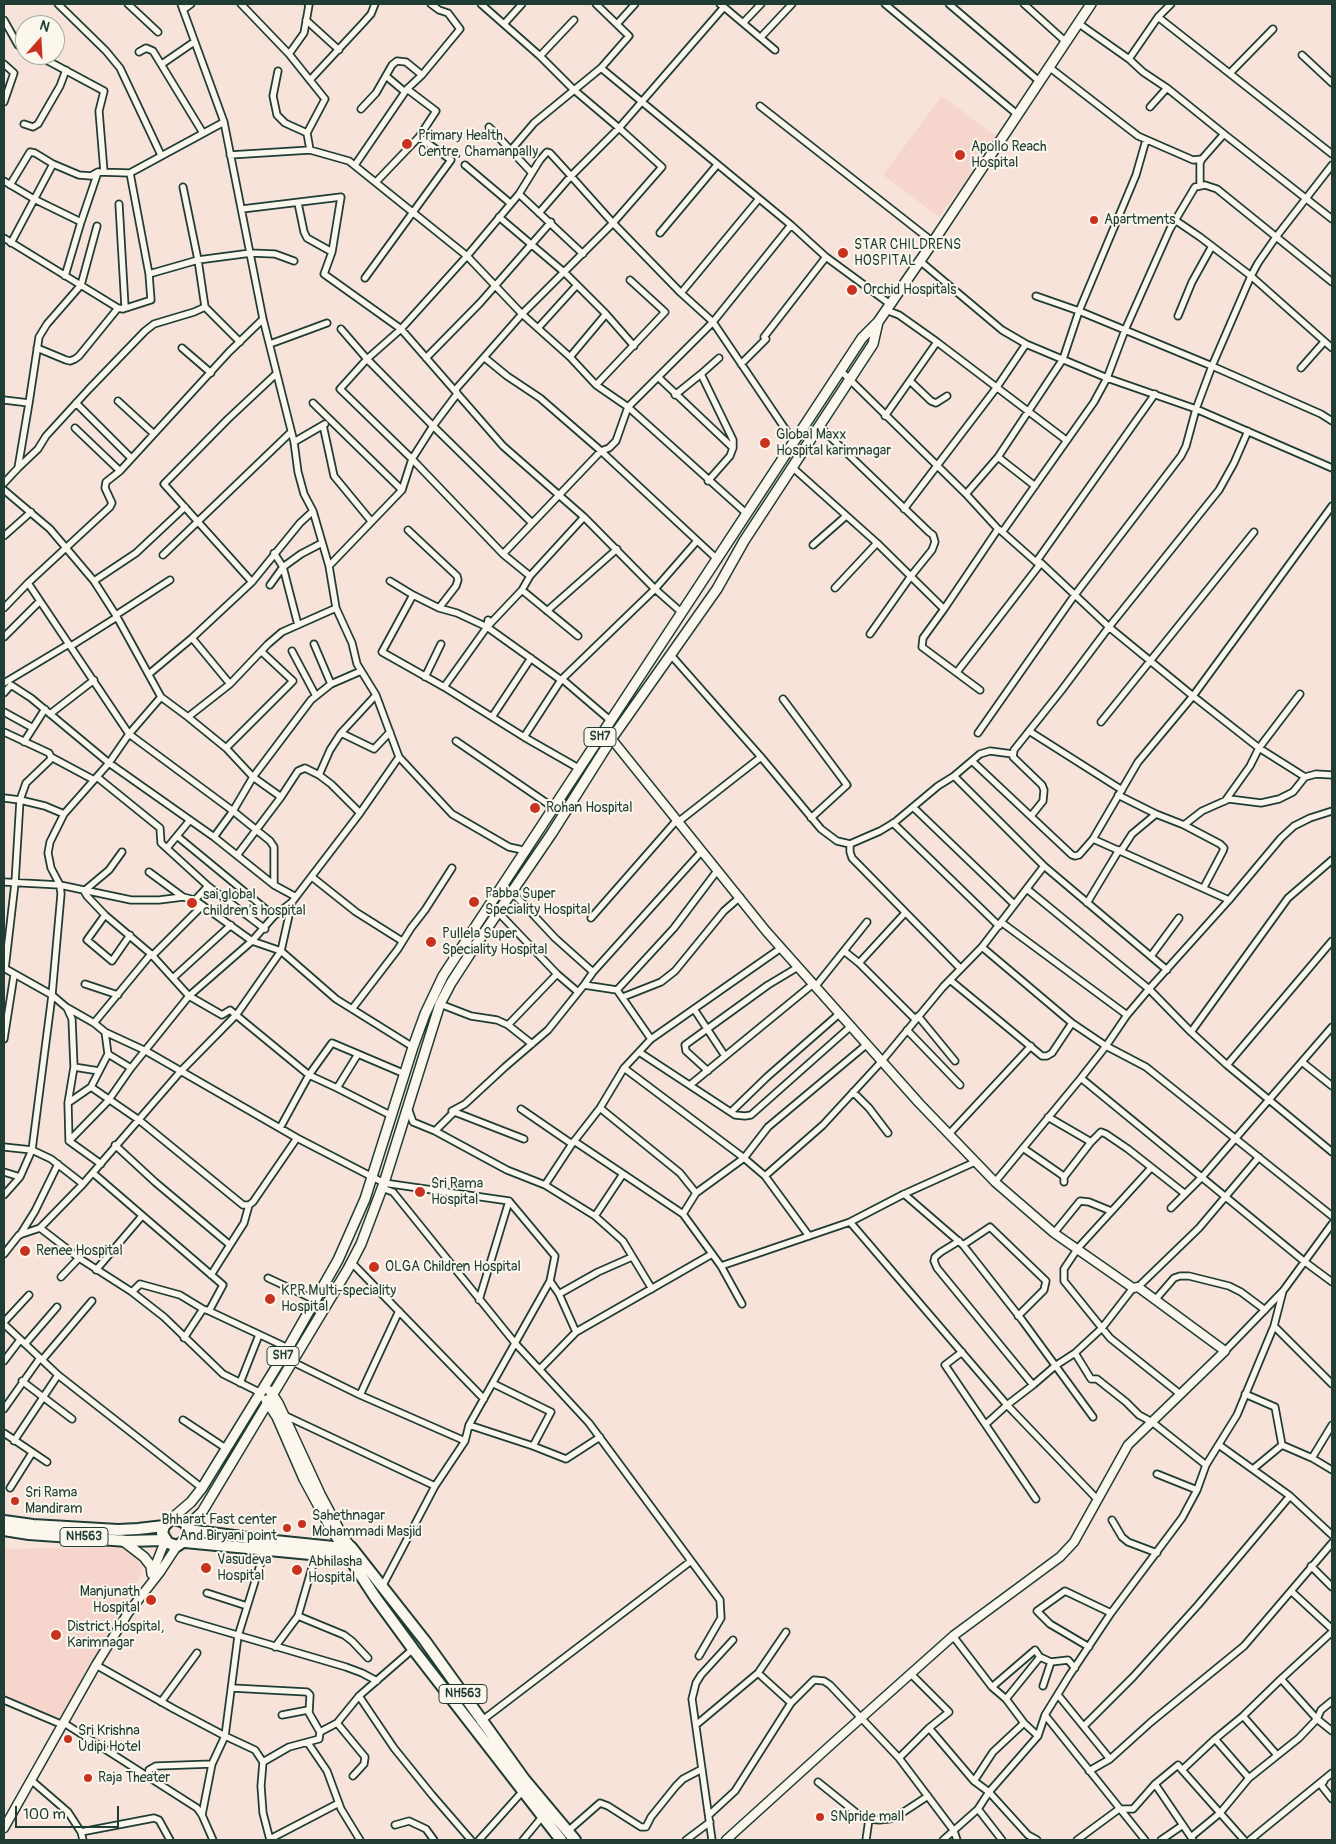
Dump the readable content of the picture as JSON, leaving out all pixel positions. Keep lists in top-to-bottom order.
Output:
{
  "streets": {
    "highway": ["NH563"],
    "main road": ["SH7"]
  },
  "crossings": [
    ["SH7", "NH563"]
  ],
  "places": [
    "Primary Health Centre, Chamanpally",
    "Apollo Reach Hospital",
    "Apartments",
    "STAR CHILDRENS HOSPITAL",
    "Orchid Hospitals",
    "Global Maxx Hospital karimnagar",
    "Rohan Hospital",
    "Pabba Super Speciality Hospital",
    "sai global children's hospital",
    "Pullela Super Speciality Hospital",
    "Sri Rama Hospital",
    "Renee Hospital",
    "OLGA Children Hospital",
    "KPR Multi-speciality Hospital",
    "Sri Rama Mandiram",
    "Sahethnagar Mohammadi Masjid",
    "Bhharat Fast center And Biryani point",
    "Vasudeva Hospital",
    "Abhilasha Hospital",
    "Manjunath Hospital",
    "District Hospital, Karimnagar",
    "Sri Krishna Udipi Hotel",
    "Raja Theater",
    "SNpride mall"
  ],
  "scale_bar": "100 m",
  "north": "top"
}
